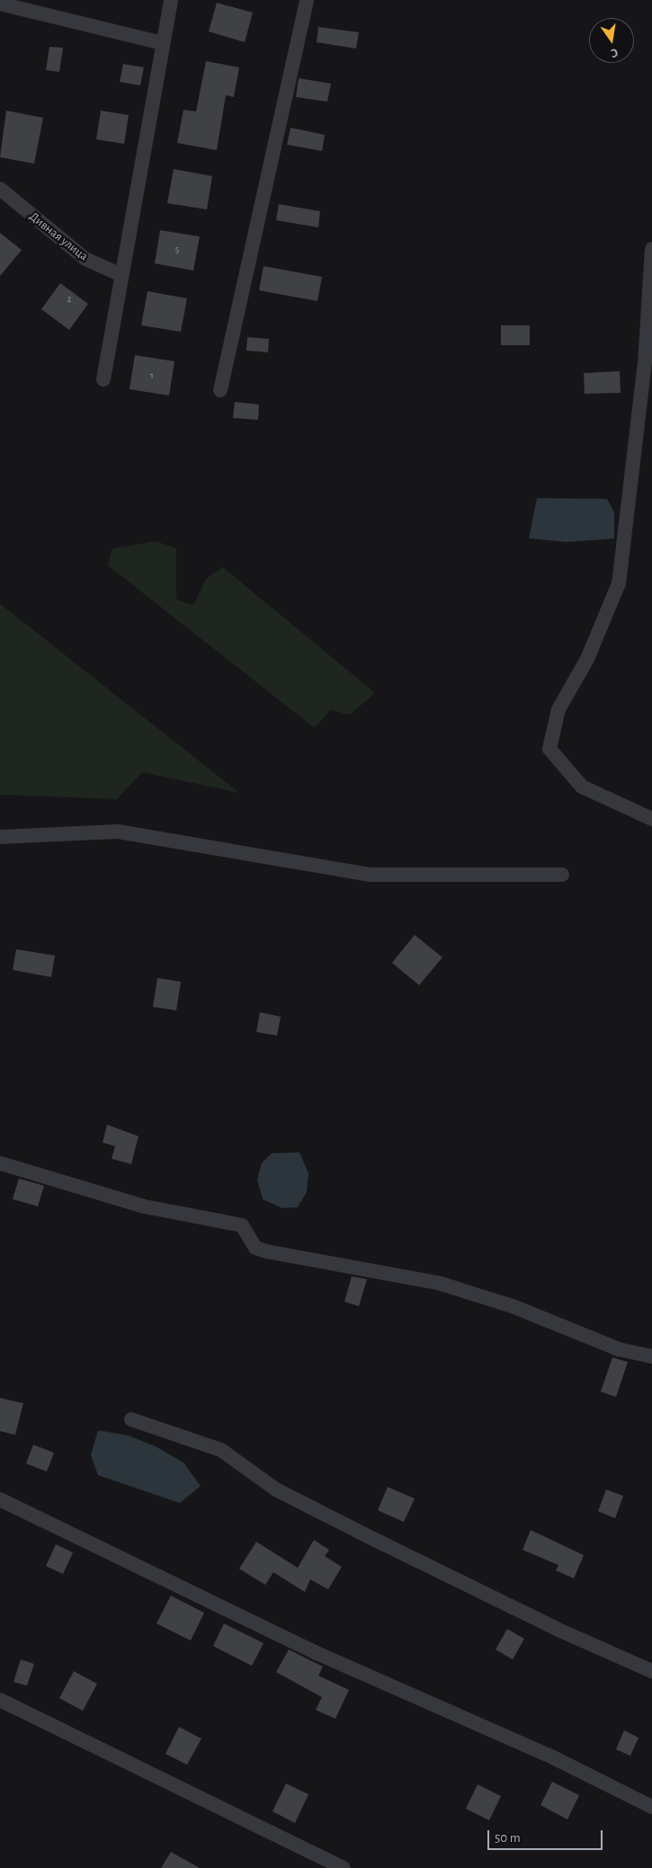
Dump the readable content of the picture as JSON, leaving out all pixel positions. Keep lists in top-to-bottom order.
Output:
{
  "streets": {
    "street": ["Дивная улица"]
  },
  "house_numbers": ["5", "2", "1"],
  "scale_bar": "50 m",
  "north": "bottom"
}
